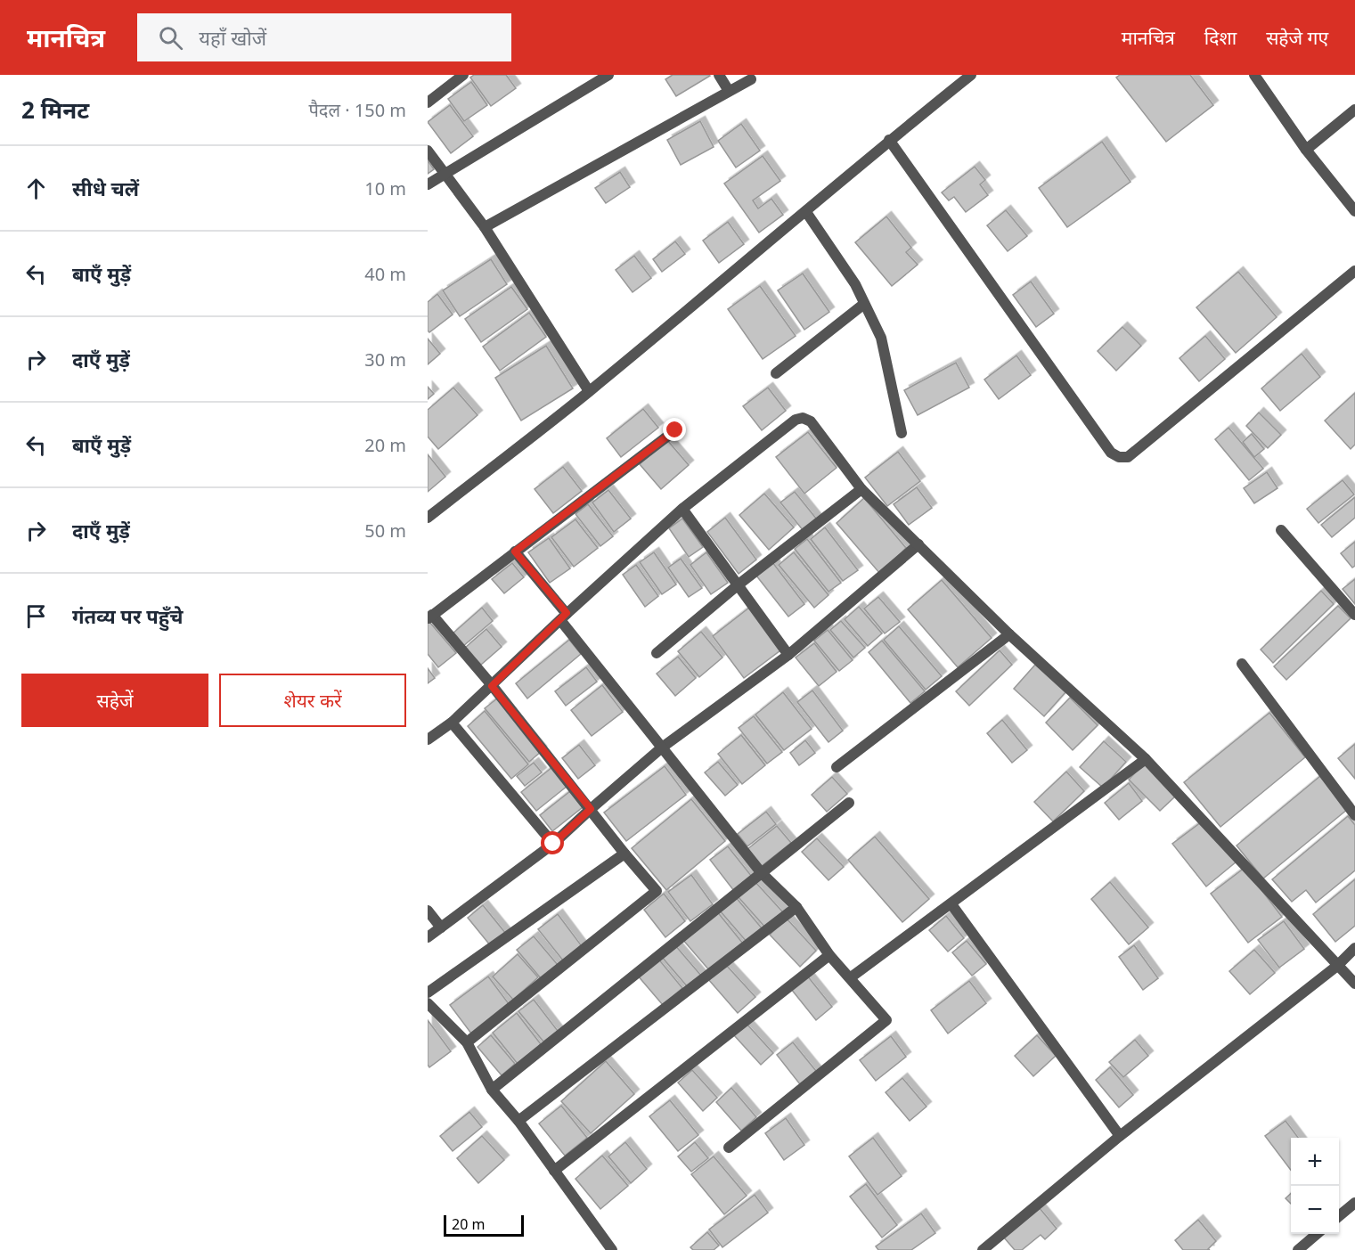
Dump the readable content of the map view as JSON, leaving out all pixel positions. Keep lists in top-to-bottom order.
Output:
{
  "scale_bar": "20 m",
  "page": {
    "header": "मानचित्र",
    "search": "यहाँ खोजें",
    "nav": ["मानचित्र", "दिशा", "सहेजे गए"],
    "heading": ["2 मिनट", "पैदल · 150 m"],
    "list": [
      ["सीधे चलें", "10 m"],
      ["बाएँ मुड़ें", "40 m"],
      ["दाएँ मुड़ें", "30 m"],
      ["बाएँ मुड़ें", "20 m"],
      ["दाएँ मुड़ें", "50 m"],
      "गंतव्य पर पहुँचे"
    ],
    "buttons": ["सहेजें", "शेयर करें"],
    "map_buttons": ["+", "−"],
    "scale": "20 m"
  }
}
